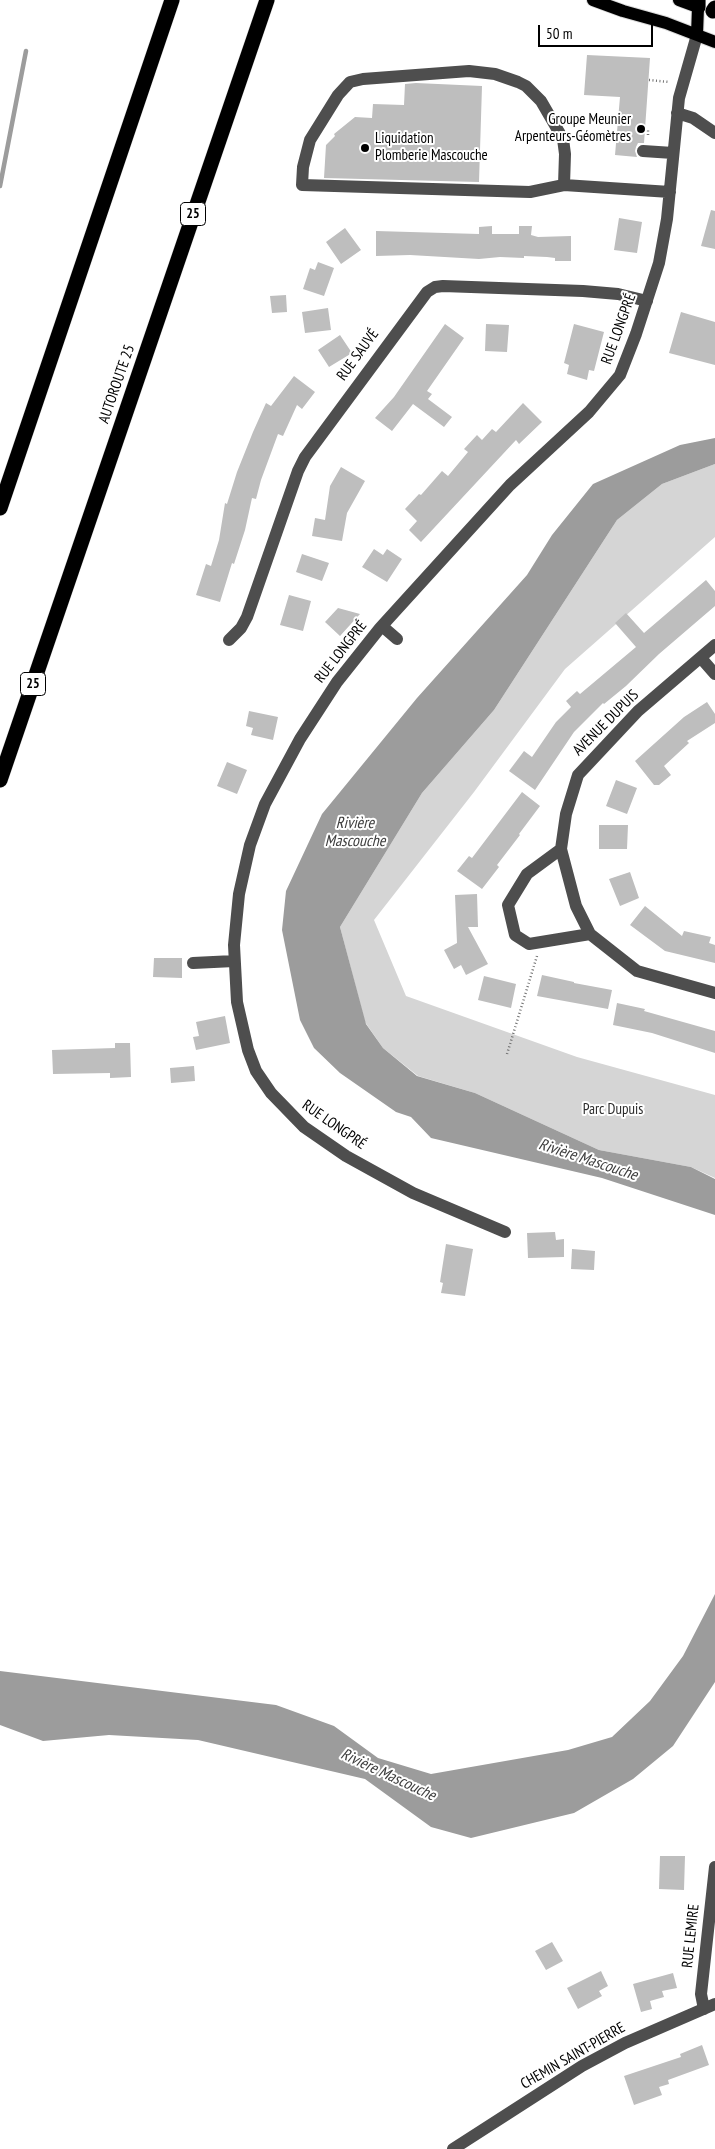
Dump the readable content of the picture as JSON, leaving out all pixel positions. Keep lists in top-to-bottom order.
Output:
{
  "streets": {
    "highway": ["25", "AUTOROUTE 25"],
    "main road": ["RUE LONGPRÉ"],
    "street": [
      "RUE SAUVÉ",
      "AVENUE DUPUIS",
      "RUE LEMIRE",
      "CHEMIN SAINT-PIERRE"
    ]
  },
  "crossings": [
    ["RUE LONGPRÉ", "RUE SAUVÉ"],
    ["RUE LEMIRE", "CHEMIN SAINT-PIERRE"]
  ],
  "water": ["Rivière Mascouche"],
  "parks": ["Parc Dupuis"],
  "places": ["Groupe Meunier Arpenteurs-Géomètres", "Liquidation Plomberie Mascouche"],
  "scale_bar": "50 m"
}
